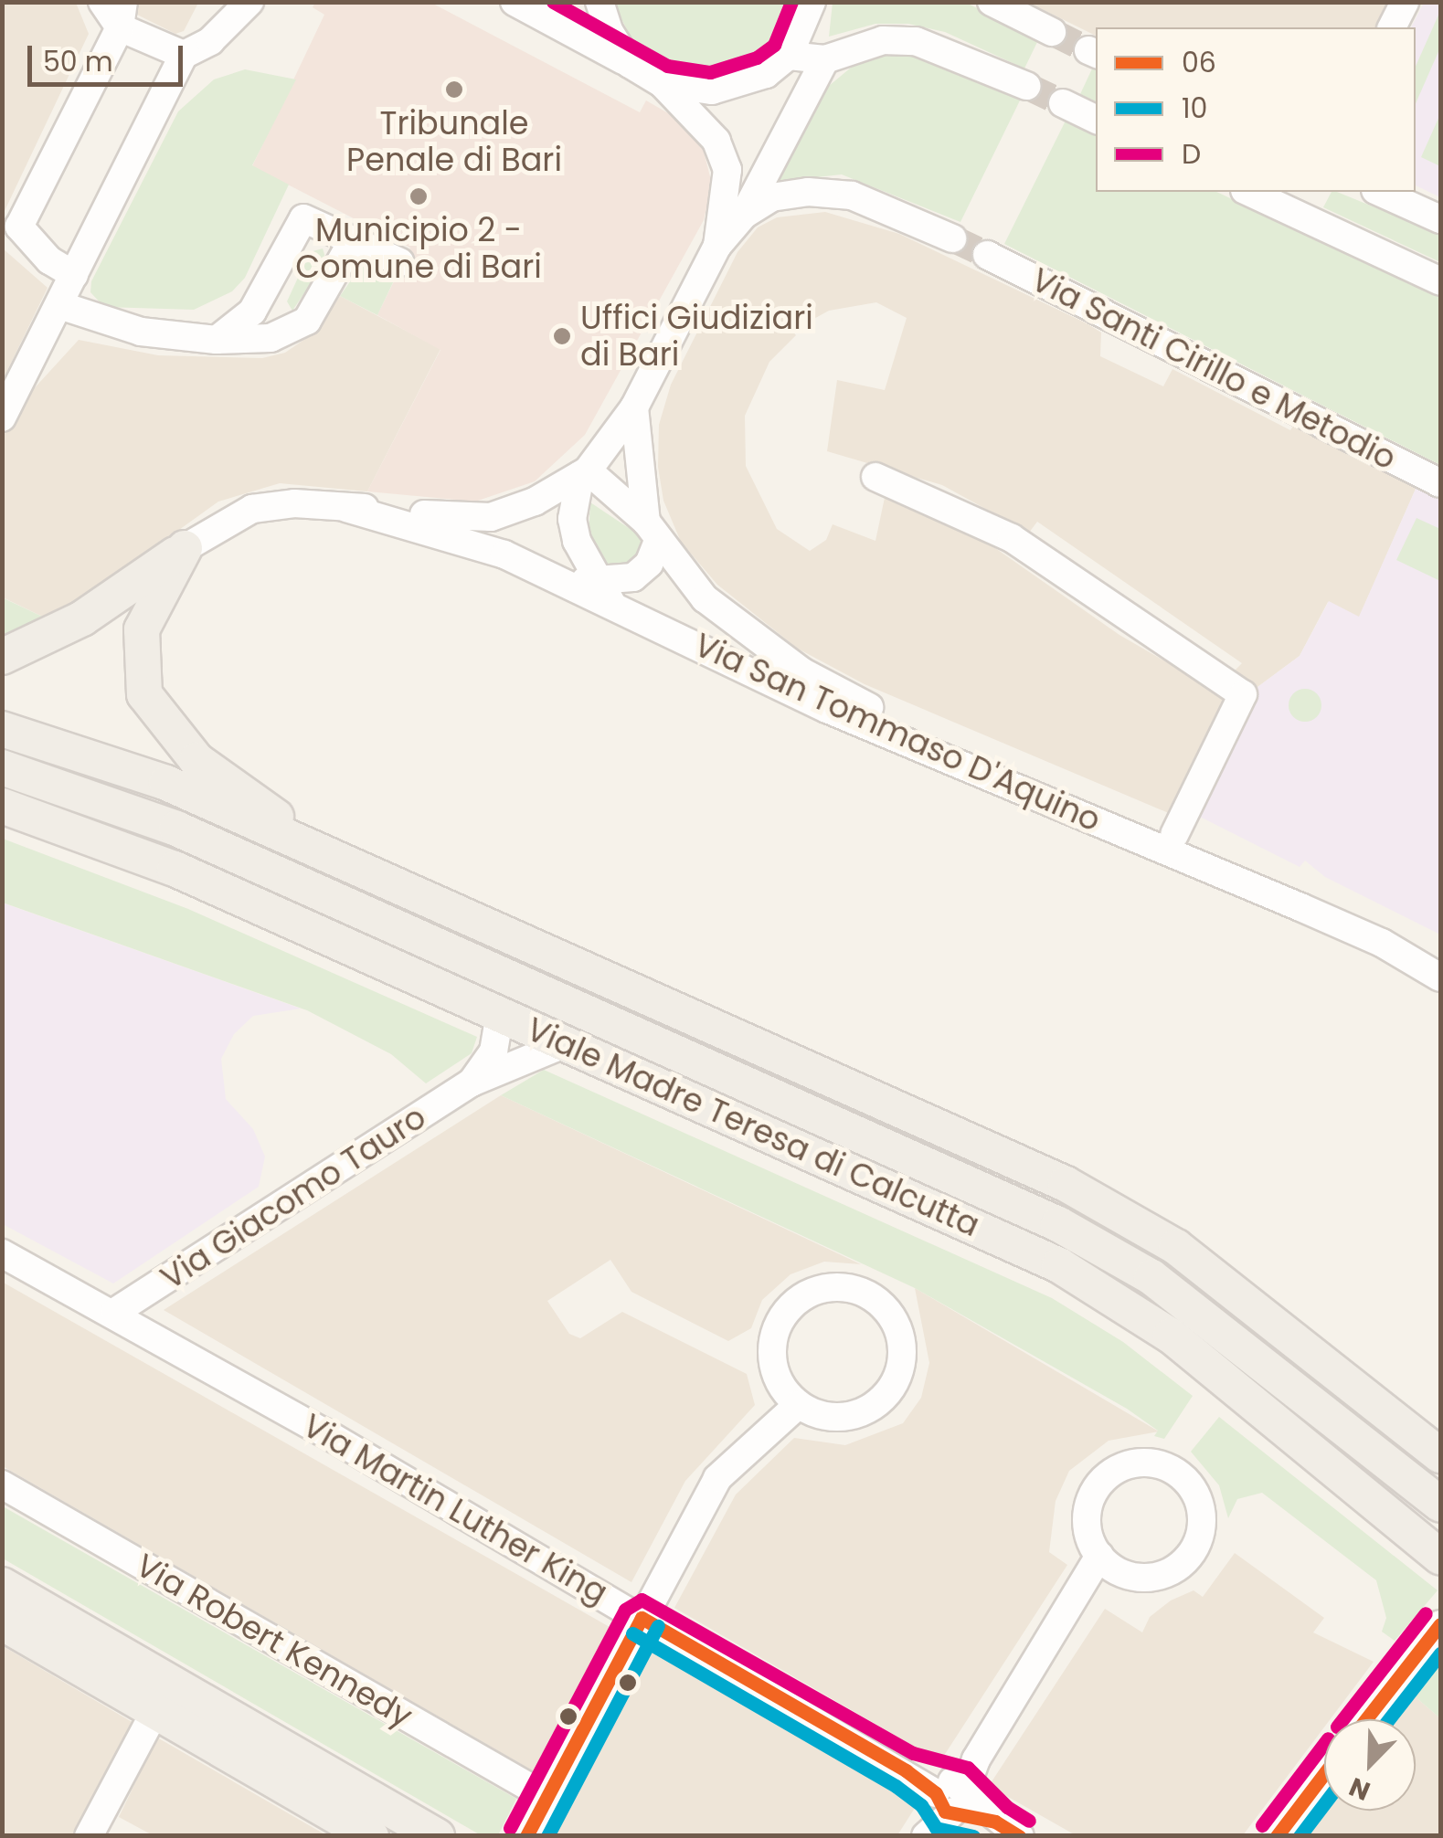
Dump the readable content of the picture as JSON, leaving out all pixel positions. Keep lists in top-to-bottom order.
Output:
{
  "streets": {
    "main road": ["Viale Madre Teresa di Calcutta"],
    "street": [
      "Via Santi Cirillo e Metodio",
      "Via San Tommaso D'Aquino",
      "Via Giacomo Tauro",
      "Via Martin Luther King",
      "Via Robert Kennedy"
    ]
  },
  "crossings": [
    ["Viale Madre Teresa di Calcutta", "Via Giacomo Tauro"],
    ["Via Giacomo Tauro", "Via Martin Luther King"]
  ],
  "places": ["Tribunale Penale di Bari", "Municipio 2 - Comune di Bari", "Uffici Giudiziari di Bari"],
  "lines": ["transit line D", "transit line 06", "transit line 10"],
  "legend": ["06", "10", "D"],
  "scale_bar": "50 m",
  "north": "bottom left"
}
